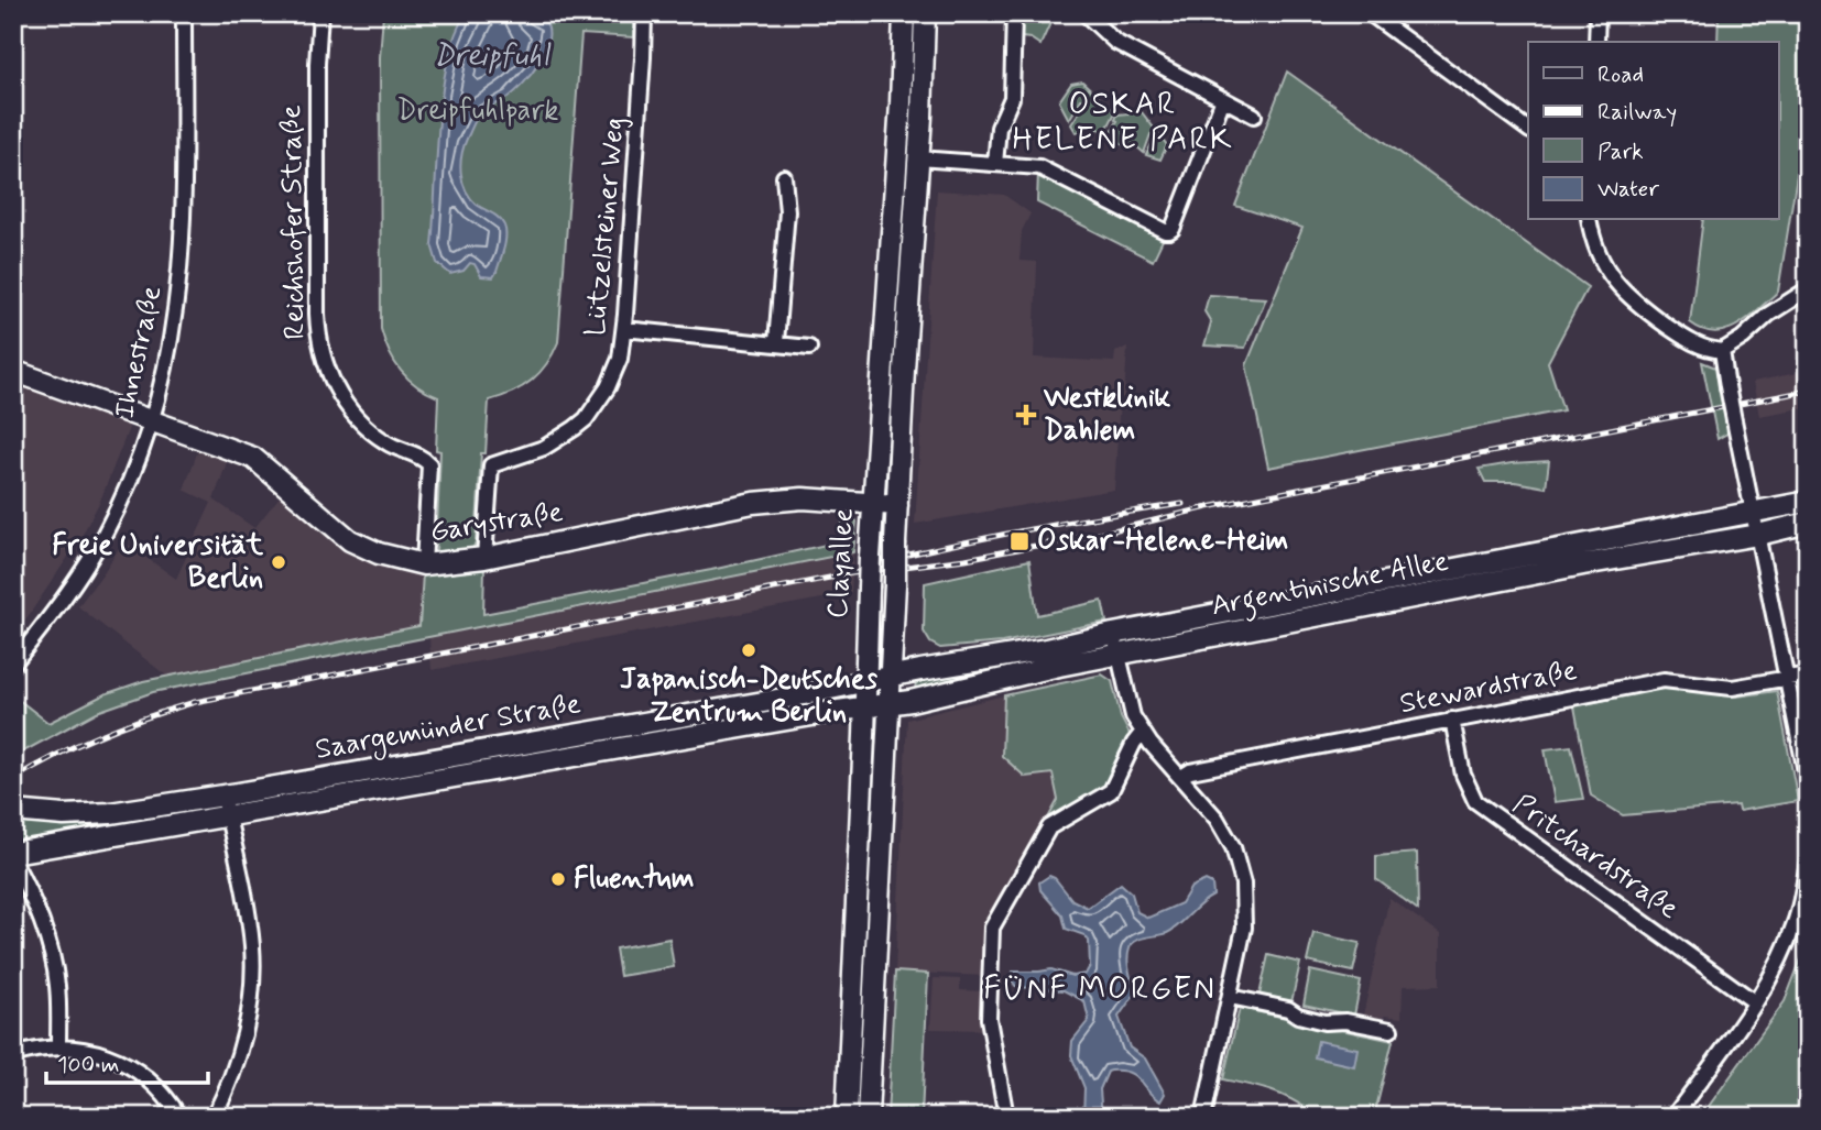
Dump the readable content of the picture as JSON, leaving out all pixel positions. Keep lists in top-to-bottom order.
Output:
{
  "streets": {
    "main road": [
      "Garystraße",
      "Clayallee",
      "Argentinische Allee",
      "Saargemünder Straße"
    ],
    "street": [
      "Reichshofer Straße",
      "Lützelsteiner Weg",
      "Ihnestraße",
      "Stewardstraße",
      "Pritchardstraße"
    ]
  },
  "crossings": [
    ["Reichshofer Straße", "Garystraße"],
    ["Lützelsteiner Weg", "Garystraße"],
    ["Ihnestraße", "Garystraße"],
    ["Garystraße", "Clayallee"],
    ["Clayallee", "Argentinische Allee"],
    ["Clayallee", "Saargemünder Straße"],
    ["Argentinische Allee", "Saargemünder Straße"],
    ["Stewardstraße", "Pritchardstraße"]
  ],
  "districts": ["OSKAR HELENE PARK", "FÜNF MORGEN"],
  "water": ["Dreipfuhl"],
  "parks": ["Dreipfuhlpark"],
  "places": {
    "health": ["Westklinik Dahlem"],
    "transit": ["Oskar-Helene-Heim"],
    "other": ["Freie Universität Berlin", "Japanisch-Deutsches Zentrum Berlin", "Fluentum"]
  },
  "legend": [
    "Road",
    "Railway",
    "Park",
    "Water"
  ],
  "scale_bar": "100 m"
}
